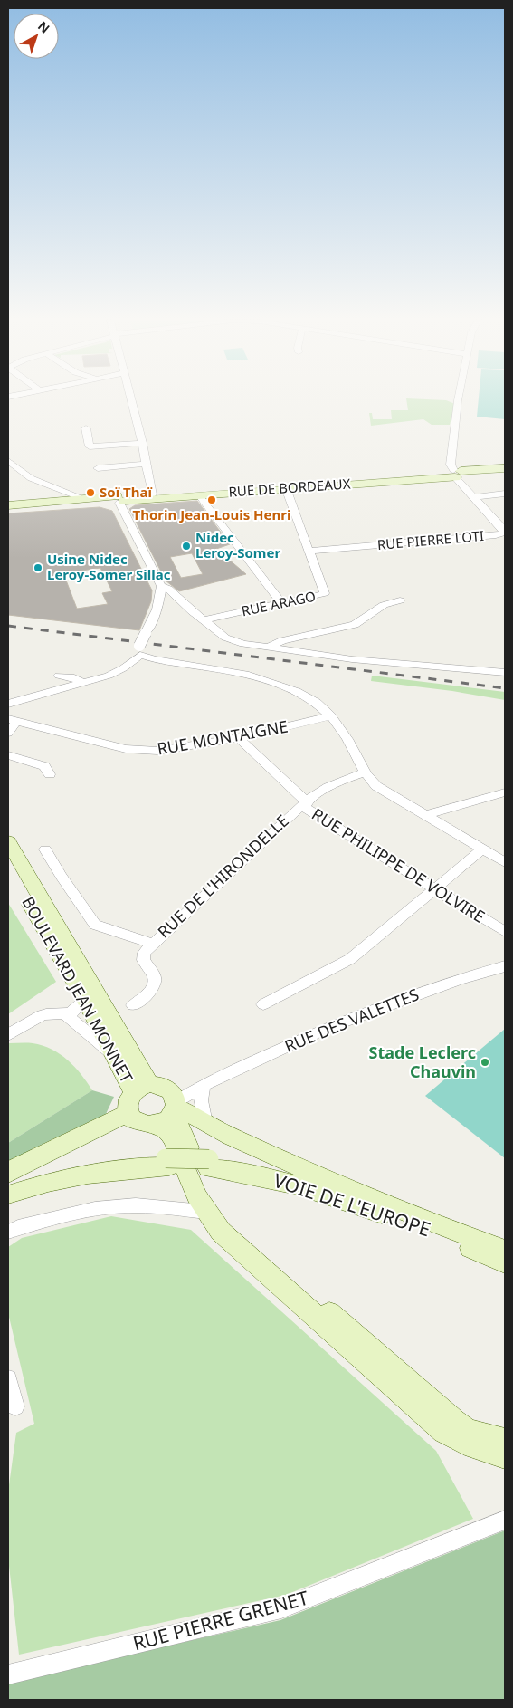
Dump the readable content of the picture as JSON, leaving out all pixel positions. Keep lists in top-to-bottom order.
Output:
{
  "streets": {
    "main road": ["RUE DE BORDEAUX", "BOULEVARD JEAN MONNET", "VOIE DE L'EUROPE"],
    "street": [
      "RUE PIERRE LOTI",
      "RUE ARAGO",
      "RUE MONTAIGNE",
      "RUE PHILIPPE DE VOLVIRE",
      "RUE DE L'HIRONDELLE",
      "RUE DES VALETTES",
      "RUE PIERRE GRENET"
    ]
  },
  "crossings": [
    ["RUE DE BORDEAUX", "RUE PIERRE LOTI"],
    ["RUE DE BORDEAUX", "RUE ARAGO"],
    ["RUE PIERRE LOTI", "RUE ARAGO"],
    ["RUE MONTAIGNE", "RUE PHILIPPE DE VOLVIRE"],
    ["RUE PHILIPPE DE VOLVIRE", "RUE DE L'HIRONDELLE"],
    ["BOULEVARD JEAN MONNET", "RUE DES VALETTES"]
  ],
  "places": [
    "Soï Thaï",
    "Thorin Jean-Louis Henri",
    "Nidec Leroy-Somer",
    "Usine Nidec Leroy-Somer Sillac",
    "Stade Leclerc Chauvin"
  ],
  "north": "top right"
}
